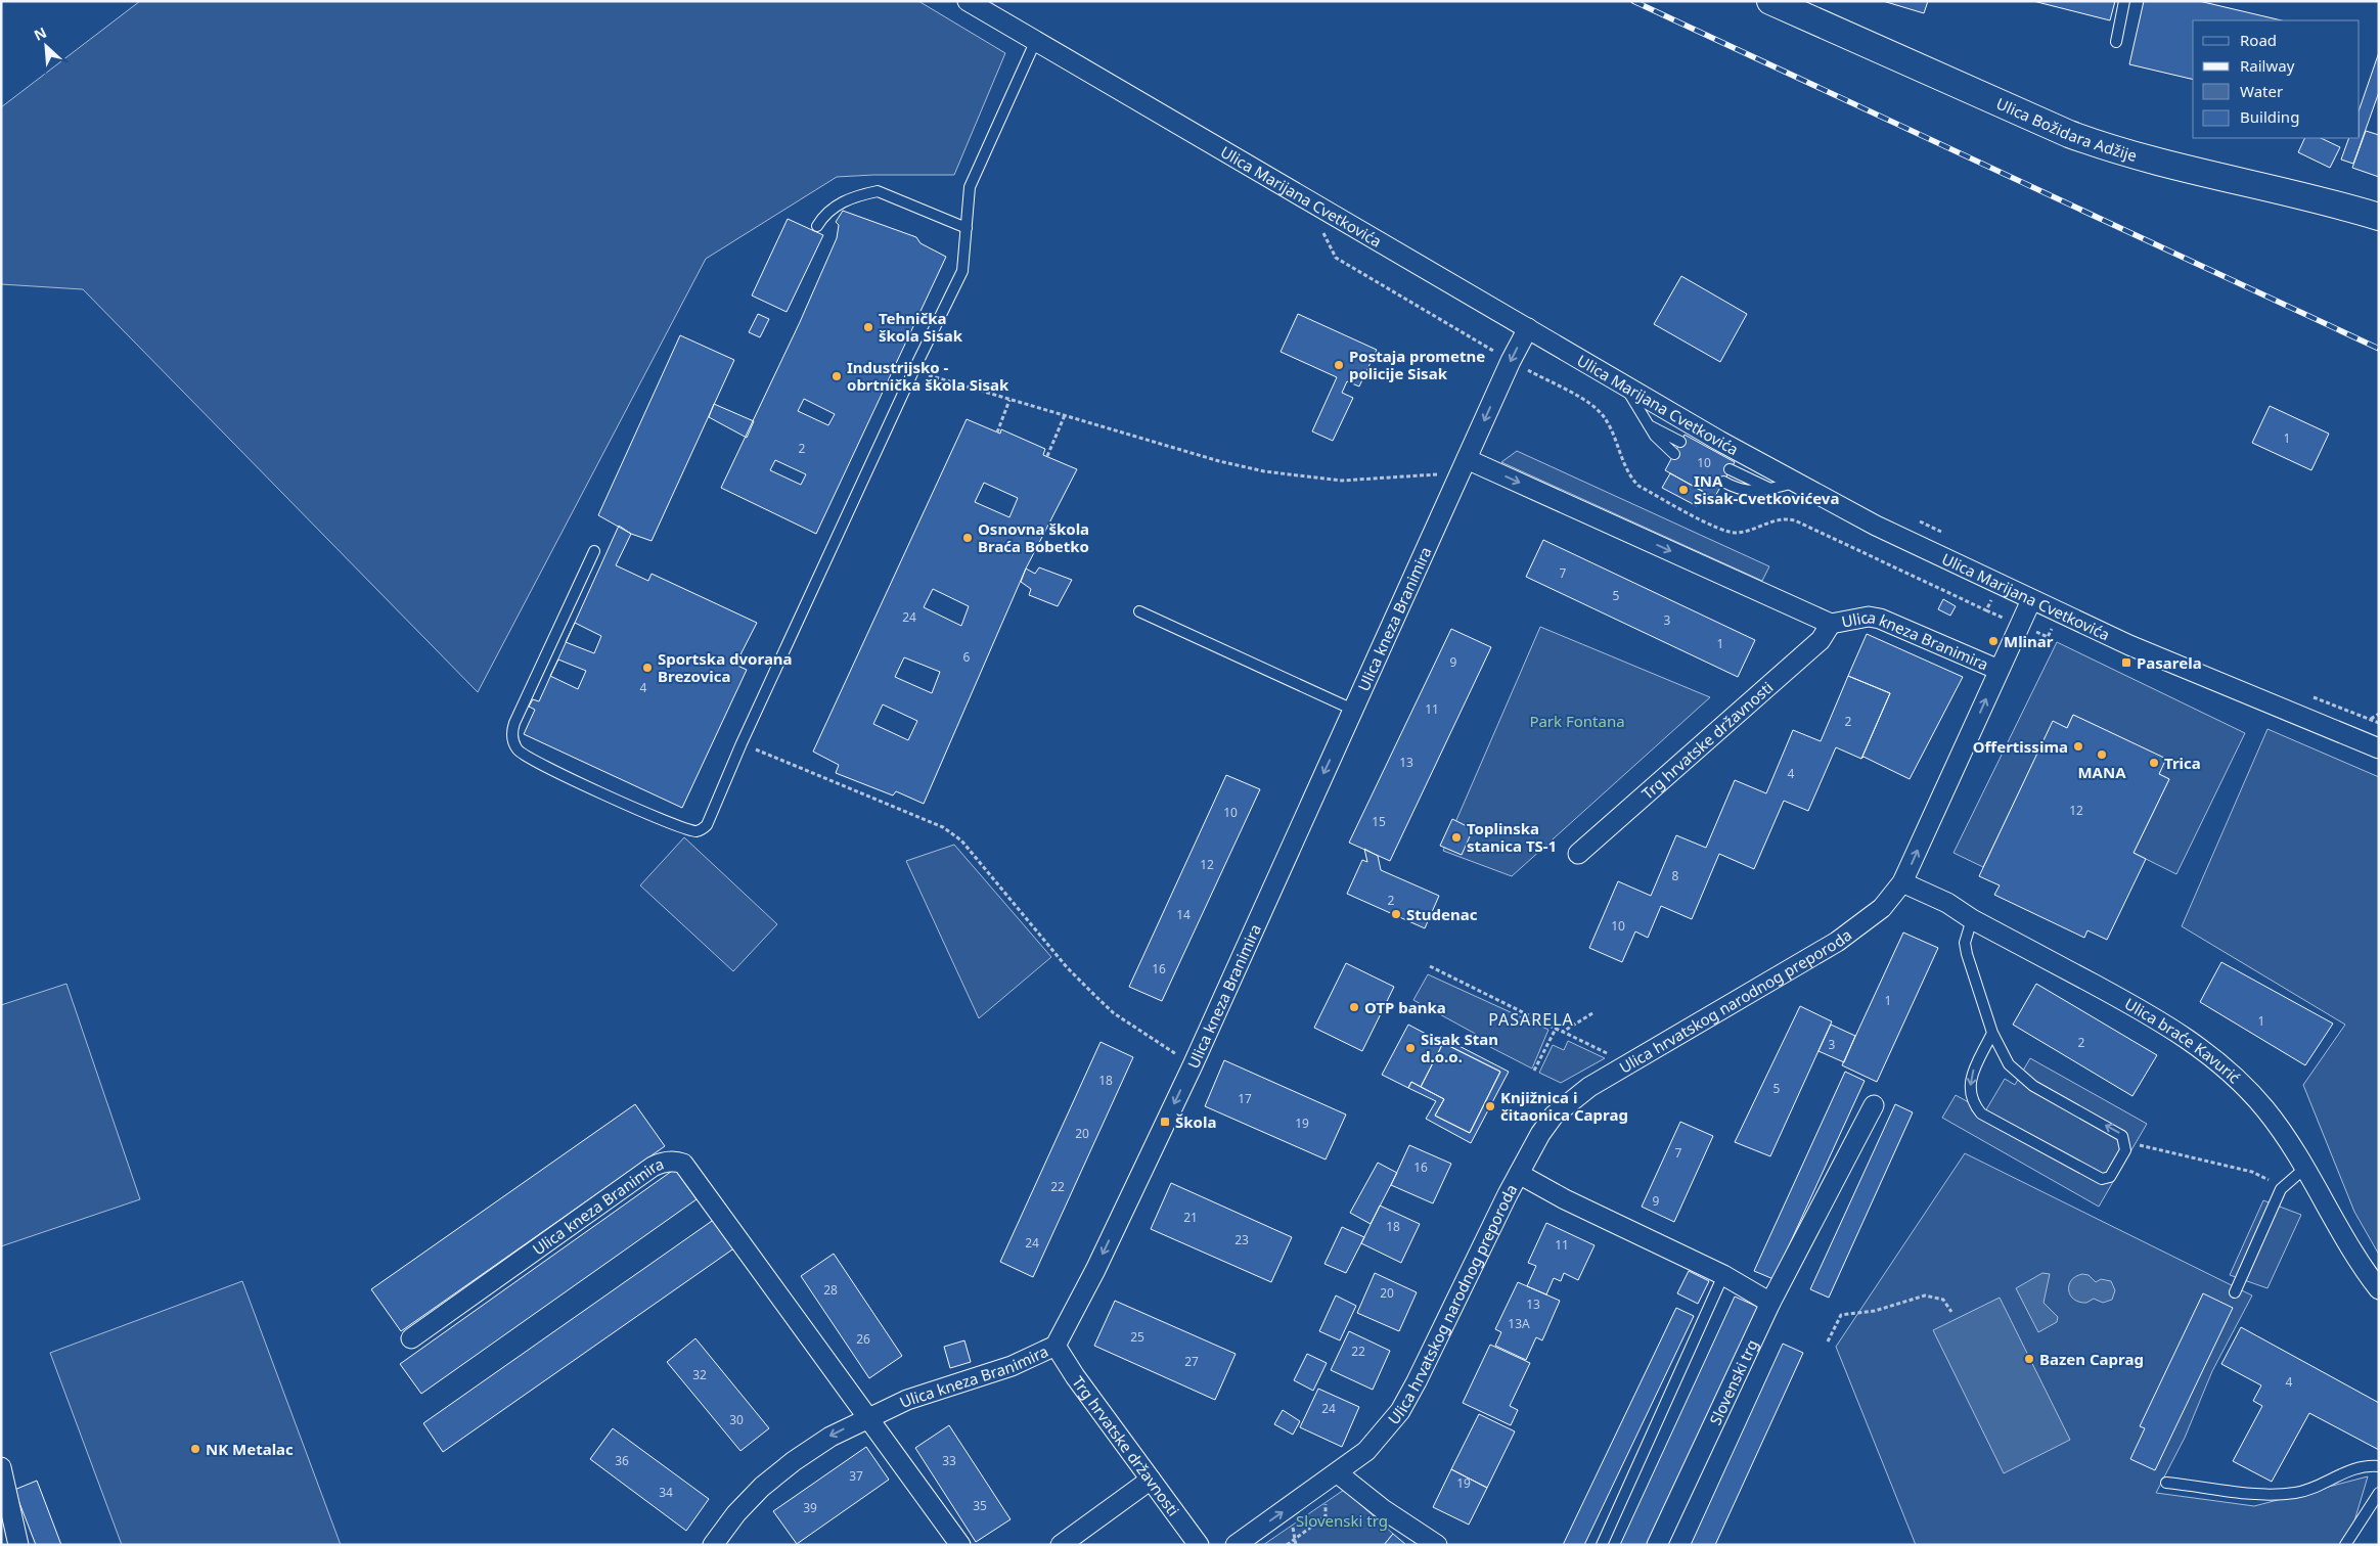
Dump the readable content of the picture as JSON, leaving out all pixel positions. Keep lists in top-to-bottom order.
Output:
{
  "streets": {
    "main road": ["Ulica Božidara Adžije"],
    "street": [
      "Ulica Marijana Cvetkovića",
      "Ulica kneza Branimira",
      "Trg hrvatske državnosti",
      "Ulica hrvatskog narodnog preporoda",
      "Ulica braće Kavurić",
      "Slovenski trg"
    ]
  },
  "crossings": [
    ["Ulica Marijana Cvetkovića", "Ulica kneza Branimira"],
    ["Ulica Marijana Cvetkovića", "Ulica hrvatskog narodnog preporoda"],
    ["Ulica kneza Branimira", "Trg hrvatske državnosti"],
    ["Ulica kneza Branimira", "Ulica hrvatskog narodnog preporoda"],
    ["Ulica hrvatskog narodnog preporoda", "Ulica braće Kavurić"]
  ],
  "districts": ["PASARELA"],
  "parks": ["Park Fontana", "Slovenski trg"],
  "places": {
    "other": [
      "Tehnička škola Sisak",
      "Postaja prometne policije Sisak",
      "Industrijsko - obrtnička škola Sisak",
      "INA Sisak-Cvetkovićeva",
      "Osnovna škola Braća Bobetko",
      "Mlinar",
      "Sportska dvorana Brezovica",
      "Offertissima",
      "MANA",
      "Trica",
      "Toplinska stanica TS-1",
      "Studenac",
      "OTP banka",
      "Sisak Stan d.o.o.",
      "Knjižnica i čitaonica Caprag",
      "Bazen Caprag",
      "NK Metalac"
    ],
    "transit": ["Pasarela", "Škola"]
  },
  "house_numbers": [
    "1",
    "2",
    "10",
    "7",
    "5",
    "24",
    "3",
    "1",
    "6",
    "9",
    "4",
    "11",
    "2",
    "13",
    "4",
    "12",
    "10",
    "15",
    "12",
    "8",
    "2",
    "14",
    "10",
    "16",
    "1",
    "1",
    "2",
    "3",
    "18",
    "5",
    "17",
    "19",
    "20",
    "7",
    "16",
    "22",
    "9",
    "21",
    "18",
    "23",
    "24",
    "11",
    "28",
    "20",
    "13",
    "13A",
    "25",
    "26",
    "22",
    "27",
    "32",
    "4",
    "24",
    "30",
    "36",
    "33",
    "37",
    "19",
    "34",
    "35",
    "39"
  ],
  "legend": [
    "Road",
    "Railway",
    "Water",
    "Building"
  ],
  "north": "top left"
}
